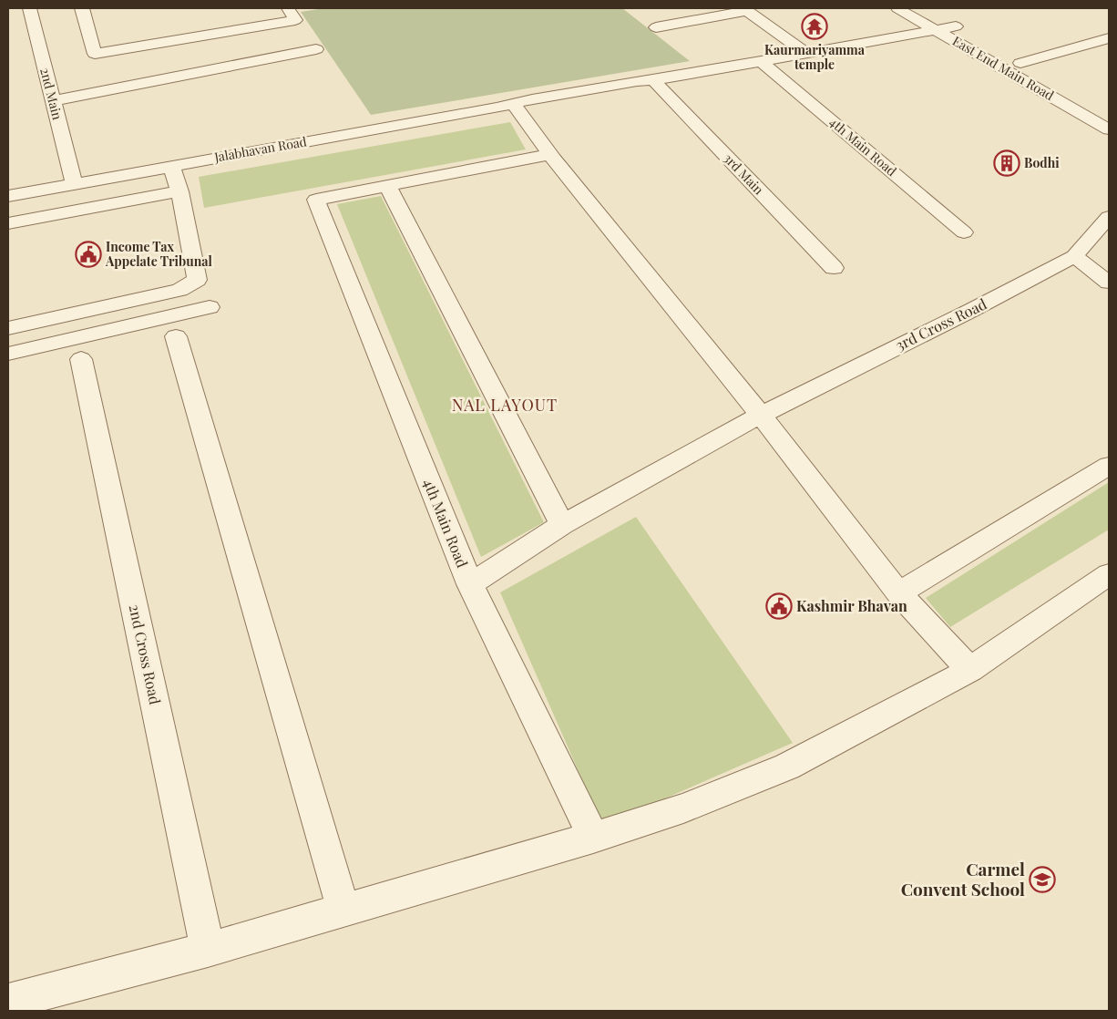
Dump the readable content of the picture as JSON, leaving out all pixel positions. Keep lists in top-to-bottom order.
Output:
{
  "streets": {
    "street": [
      "East End Main Road",
      "2nd Main",
      "4th Main Road",
      "Jalabhavan Road",
      "3rd Main",
      "3rd Cross Road",
      "2nd Cross Road"
    ]
  },
  "crossings": [
    ["East End Main Road", "Jalabhavan Road"],
    ["2nd Main", "Jalabhavan Road"],
    ["4th Main Road", "Jalabhavan Road"],
    ["4th Main Road", "3rd Cross Road"],
    ["Jalabhavan Road", "3rd Main"]
  ],
  "districts": ["NAL LAYOUT"],
  "places": {
    "temple": ["Kaurmariyamma temple"],
    "building": ["Bodhi"],
    "public building": ["Income Tax Appelate Tribunal", "Kashmir Bhavan"],
    "school or university": ["Carmel Convent School"]
  }
}
